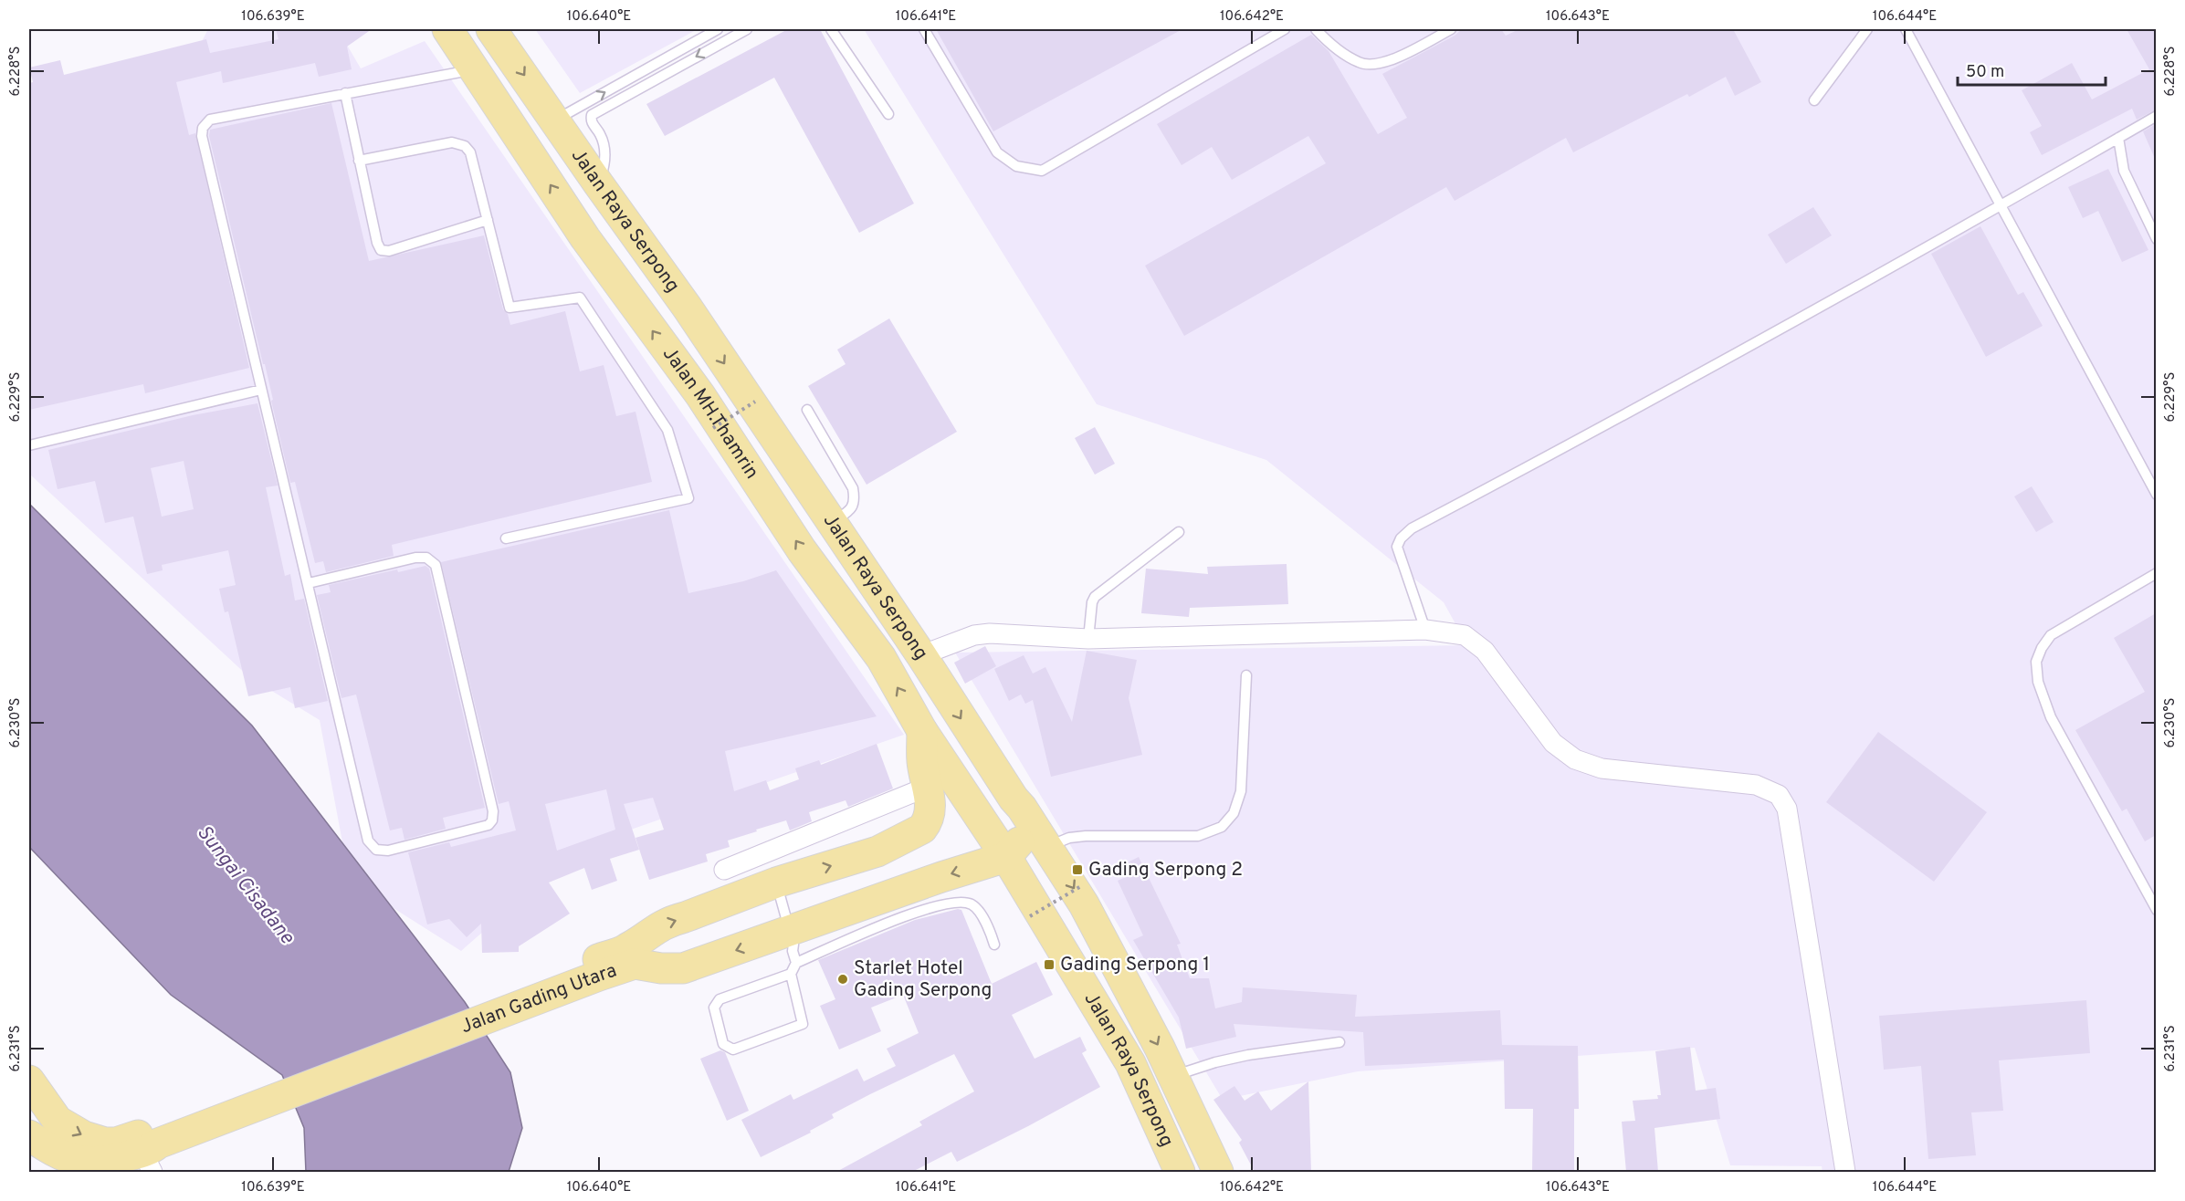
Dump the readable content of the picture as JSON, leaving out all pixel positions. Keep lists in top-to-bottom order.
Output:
{
  "streets": {
    "main road": ["Jalan Raya Serpong", "Jalan MH.Thamrin", "Jalan Gading Utara"]
  },
  "crossings": [
    ["Jalan Raya Serpong", "Jalan MH.Thamrin"],
    ["Jalan Raya Serpong", "Jalan Gading Utara"],
    ["Jalan MH.Thamrin", "Jalan Gading Utara"]
  ],
  "one_way": ["Jalan MH.Thamrin"],
  "water": ["Sungai Cisadane"],
  "places": {
    "transit": ["Gading Serpong 2", "Gading Serpong 1"],
    "other": ["Starlet Hotel Gading Serpong"]
  },
  "scale_bar": "50 m",
  "coordinates": [
    "106.639°E",
    "106.640°E",
    "106.641°E",
    "106.642°E",
    "106.643°E",
    "106.644°E",
    "6.228°S",
    "6.229°S",
    "6.230°S",
    "6.231°S"
  ]
}
